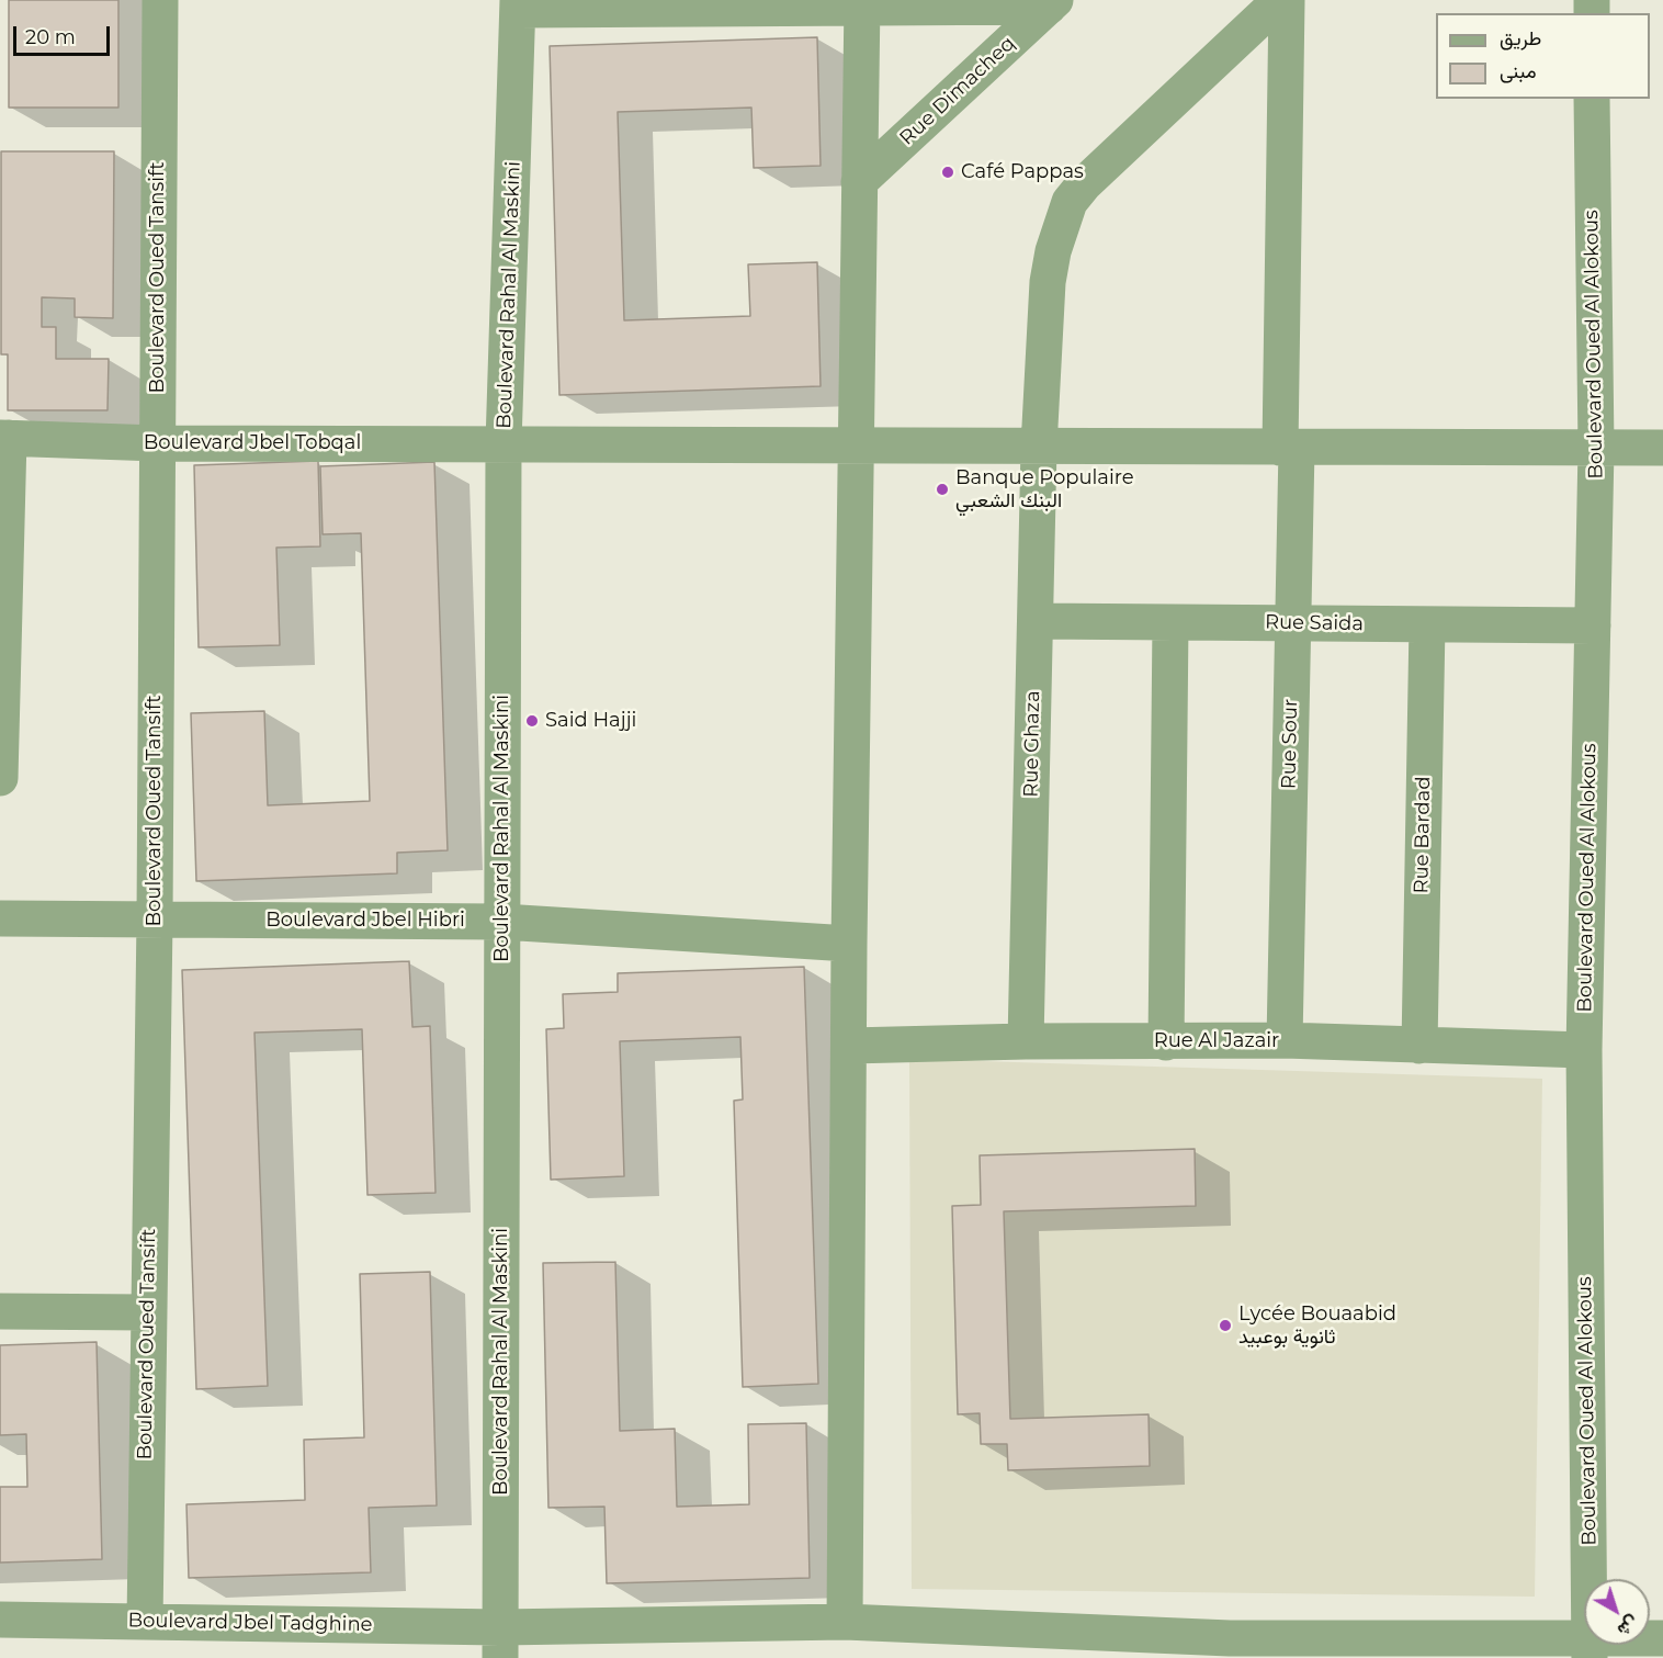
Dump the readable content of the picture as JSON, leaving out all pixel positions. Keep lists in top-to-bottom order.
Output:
{
  "streets": {
    "street": [
      "Rue Dimacheq",
      "Boulevard Oued Tansift",
      "Boulevard Rahal Al Maskini",
      "Boulevard Oued Al Alokous",
      "Boulevard Jbel Tobqal",
      "Rue Saida",
      "Rue Ghaza",
      "Rue Sour",
      "Rue Bardad",
      "Boulevard Jbel Hibri",
      "Rue Al Jazair",
      "Boulevard Jbel Tadghine"
    ]
  },
  "crossings": [
    ["Boulevard Oued Tansift", "Boulevard Jbel Tobqal"],
    ["Boulevard Oued Tansift", "Boulevard Jbel Hibri"],
    ["Boulevard Oued Tansift", "Boulevard Jbel Tadghine"],
    ["Boulevard Rahal Al Maskini", "Boulevard Jbel Tobqal"],
    ["Boulevard Rahal Al Maskini", "Boulevard Jbel Hibri"],
    ["Boulevard Rahal Al Maskini", "Boulevard Jbel Tadghine"],
    ["Boulevard Oued Al Alokous", "Boulevard Jbel Tobqal"],
    ["Boulevard Oued Al Alokous", "Rue Saida"],
    ["Boulevard Oued Al Alokous", "Rue Al Jazair"],
    ["Boulevard Oued Al Alokous", "Boulevard Jbel Tadghine"],
    ["Boulevard Jbel Tobqal", "Rue Ghaza"],
    ["Boulevard Jbel Tobqal", "Rue Sour"],
    ["Rue Saida", "Rue Ghaza"],
    ["Rue Saida", "Rue Sour"],
    ["Rue Saida", "Rue Bardad"],
    ["Rue Ghaza", "Rue Al Jazair"],
    ["Rue Sour", "Rue Al Jazair"],
    ["Rue Bardad", "Rue Al Jazair"]
  ],
  "places": [
    "Café Pappas",
    "Banque Populaire البنك الشعبي",
    "Said Hajji",
    "Lycée Bouaabid ثانوية بوعبيد"
  ],
  "legend": ["طريق", "مبنى"],
  "scale_bar": "20 m",
  "north": "bottom right"
}
